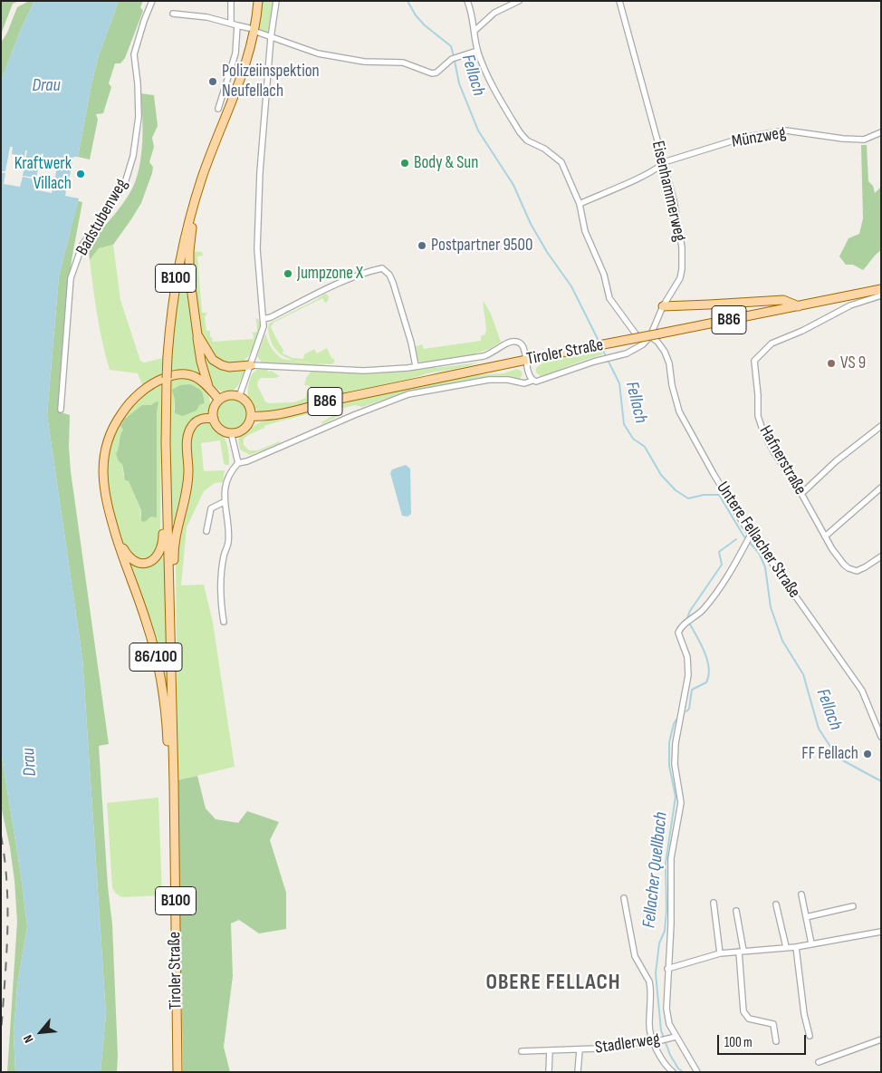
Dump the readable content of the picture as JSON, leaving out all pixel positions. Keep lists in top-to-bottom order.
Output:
{
  "streets": {
    "main road": [
      "B100",
      "B86",
      "Tiroler Straße",
      "86/100"
    ],
    "street": [
      "Münzweg",
      "Eisenhammerweg",
      "Badstubenweg",
      "Hafnerstraße",
      "Untere Fellacher Straße",
      "Stadlerweg"
    ]
  },
  "crossings": [
    ["Münzweg", "Eisenhammerweg"],
    ["Eisenhammerweg", "Untere Fellacher Straße"],
    ["B100", "Tiroler Straße"],
    ["B100", "86/100"],
    ["Tiroler Straße", "86/100"]
  ],
  "districts": ["OBERE FELLACH"],
  "water": ["Fellach", "Drau", "Fellacher Quellbach"],
  "places": [
    "Polizeiinspektion Neufellach",
    "Body & Sun",
    "Kraftwerk Villach",
    "Postpartner 9500",
    "Jumpzone X",
    "VS 9",
    "FF Fellach"
  ],
  "scale_bar": "100 m",
  "north": "bottom left"
}
